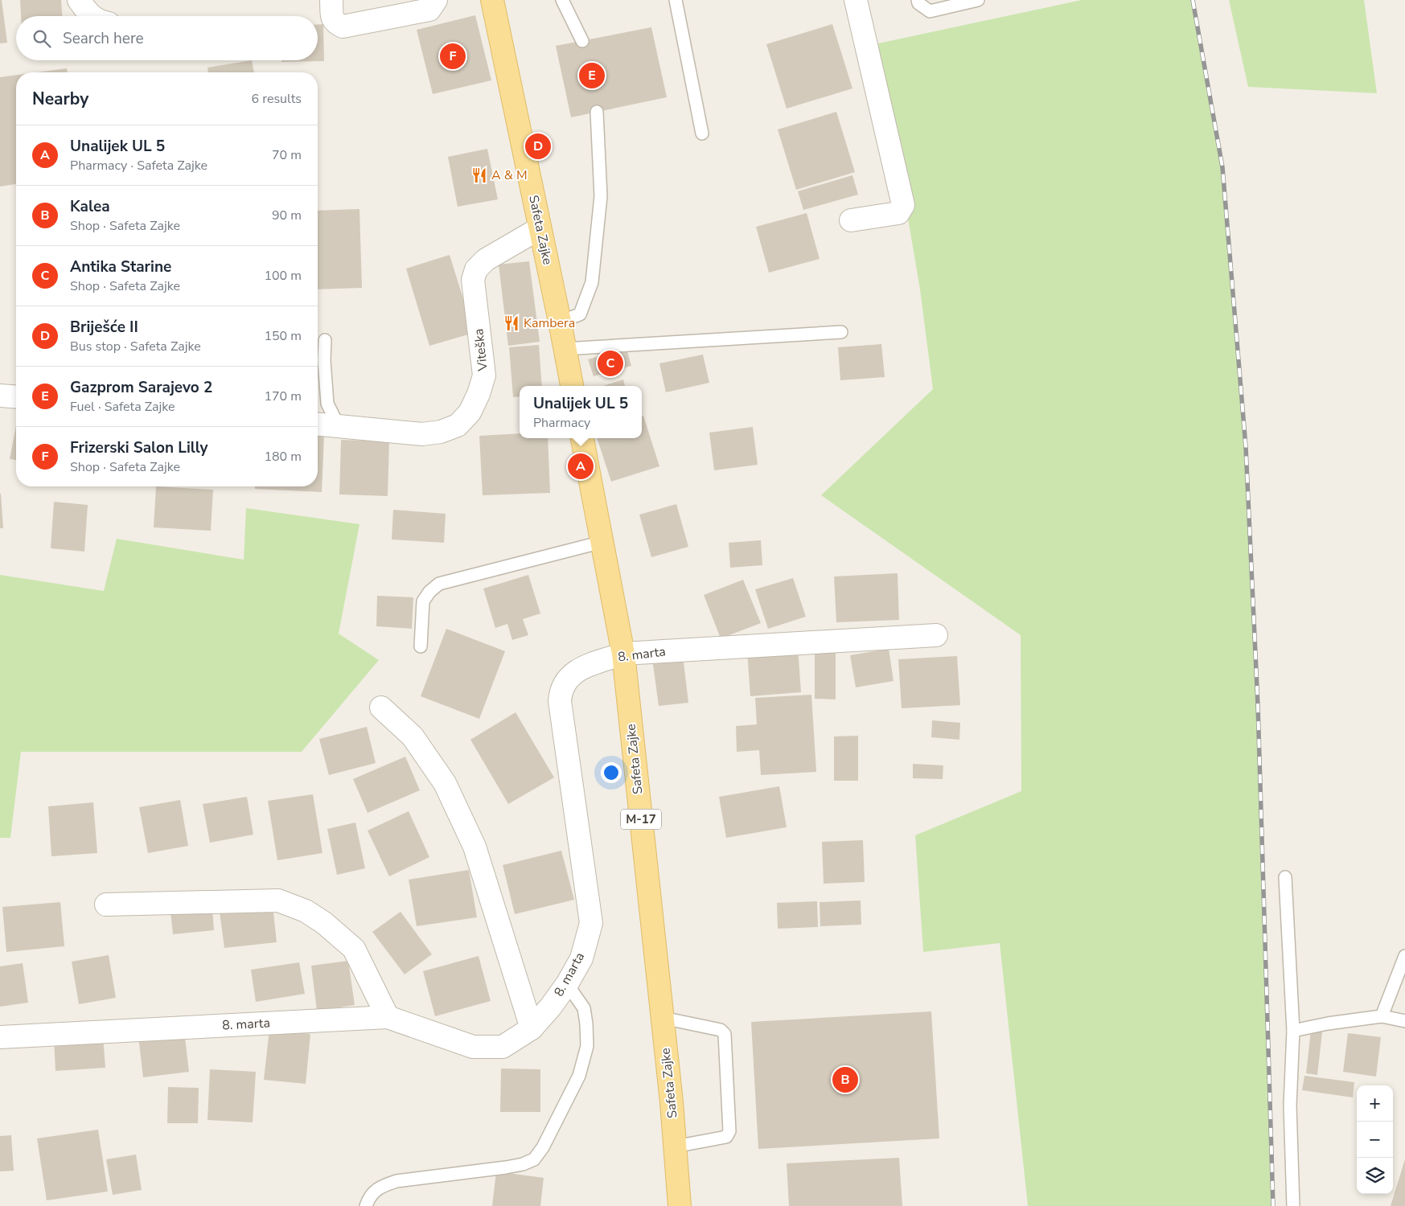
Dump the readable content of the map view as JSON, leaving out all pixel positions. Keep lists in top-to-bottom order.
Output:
{
  "streets": {
    "main road": ["Safeta Zajke", "M-17"],
    "street": ["Viteška", "8. marta"]
  },
  "crossings": [
    ["Safeta Zajke", "Viteška"],
    ["Safeta Zajke", "8. marta"]
  ],
  "places": {
    "restaurant": ["A & M", "Kambera"]
  },
  "page": {
    "search": "Search here",
    "pins": [
      "F",
      "E",
      "D",
      "C",
      "A",
      "B"
    ],
    "heading": ["Nearby", "6 results"],
    "list": [
      {
        "mark": "A",
        "name": "Unalijek UL 5",
        "note": "Pharmacy · Safeta Zajke",
        "value": "70 m"
      },
      {
        "mark": "B",
        "name": "Kalea",
        "note": "Shop · Safeta Zajke",
        "value": "90 m"
      },
      {
        "mark": "C",
        "name": "Antika Starine",
        "note": "Shop · Safeta Zajke",
        "value": "100 m"
      },
      {
        "mark": "D",
        "name": "Briješće II",
        "note": "Bus stop · Safeta Zajke",
        "value": "150 m"
      },
      {
        "mark": "E",
        "name": "Gazprom Sarajevo 2",
        "note": "Fuel · Safeta Zajke",
        "value": "170 m"
      },
      {
        "mark": "F",
        "name": "Frizerski Salon Lilly",
        "note": "Shop · Safeta Zajke",
        "value": "180 m"
      }
    ],
    "popup": ["Unalijek UL 5", "Pharmacy"],
    "map_buttons": ["+", "−"]
  }
}
